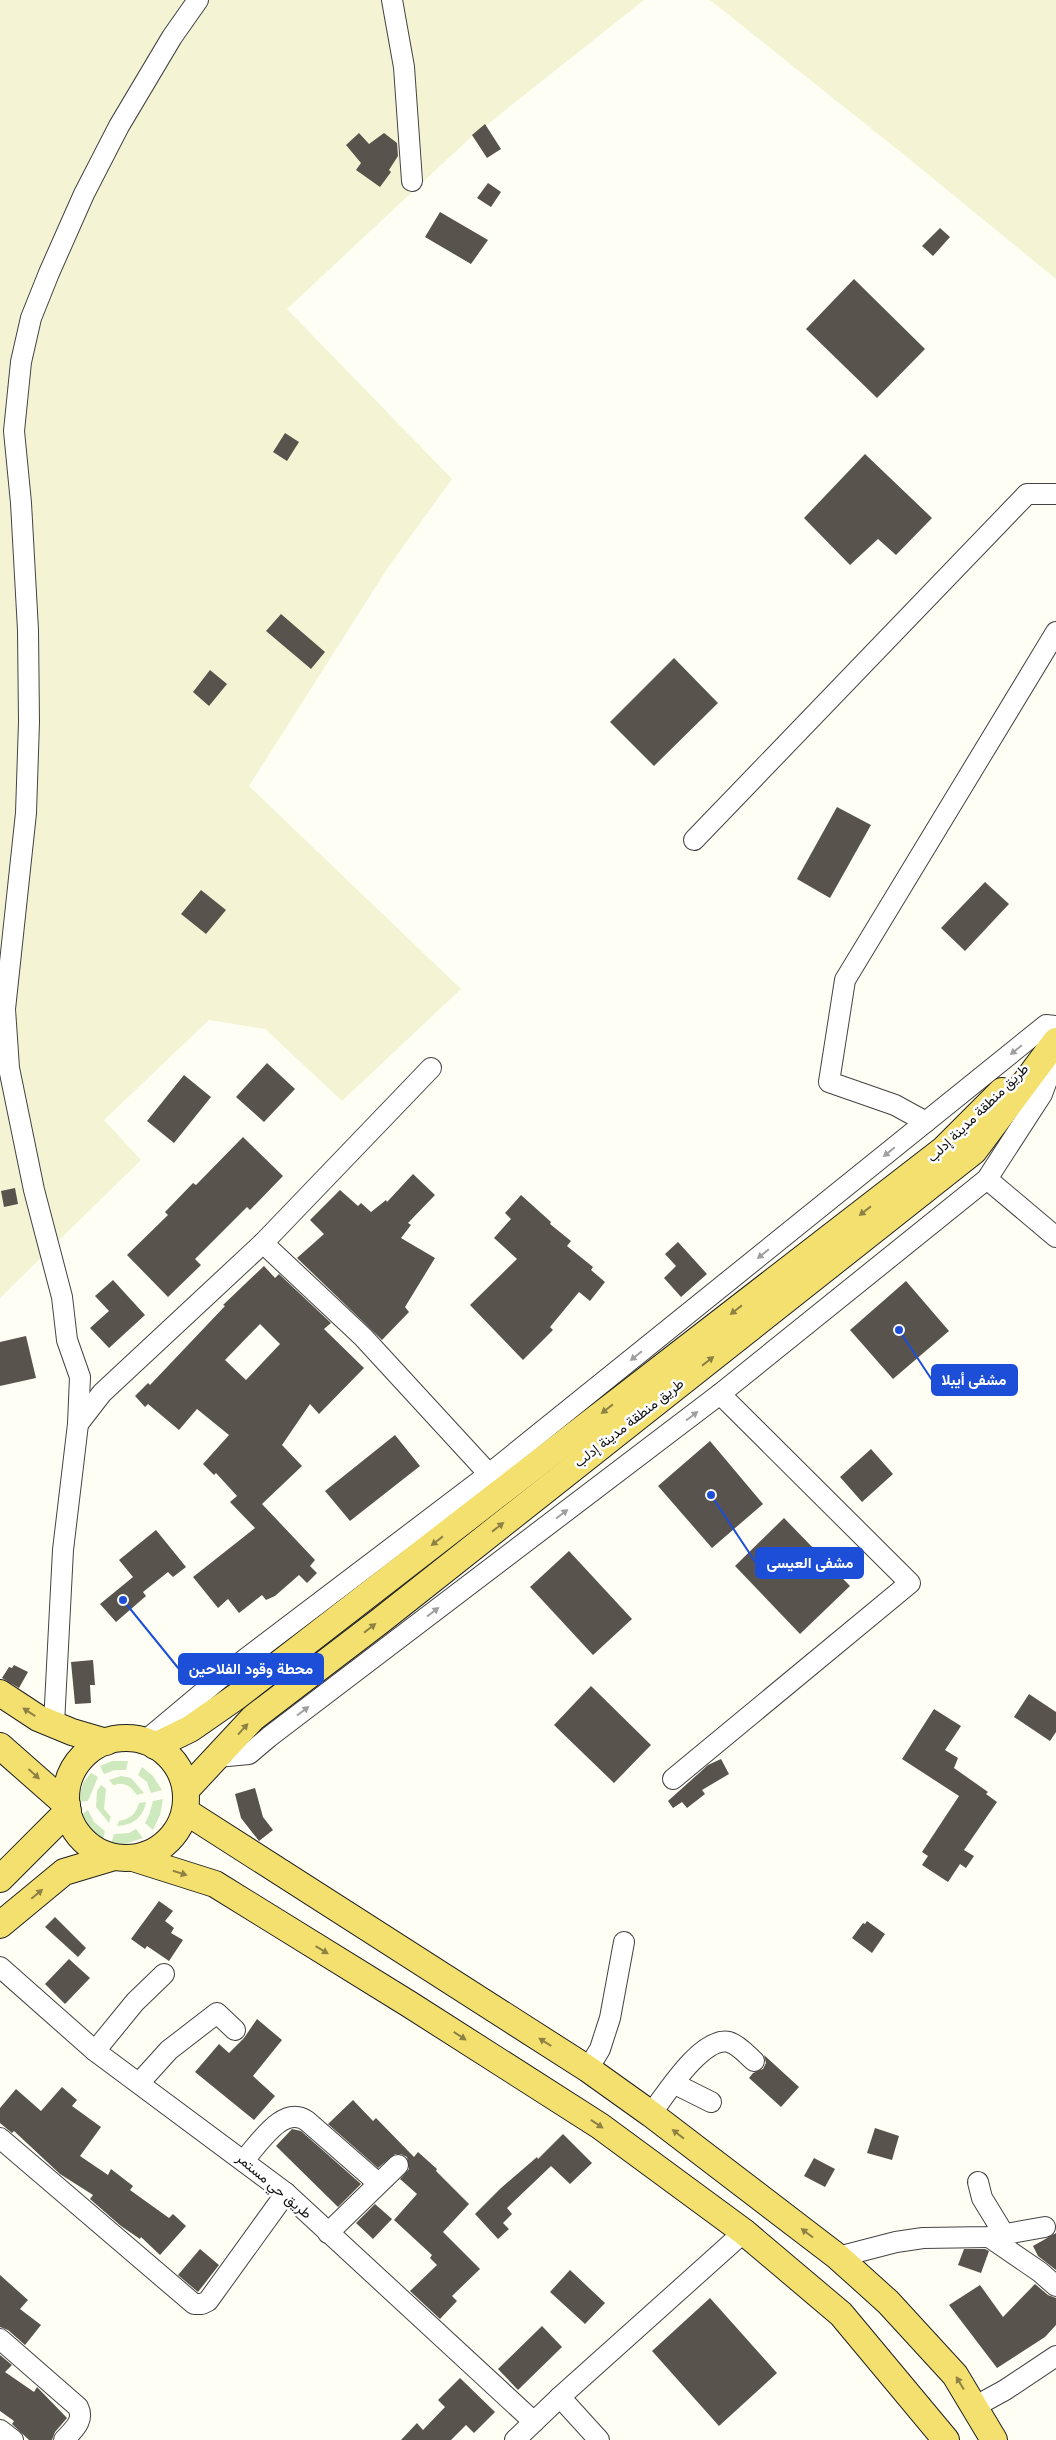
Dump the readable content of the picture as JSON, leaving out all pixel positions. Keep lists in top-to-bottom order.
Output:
{
  "streets": {
    "main road": ["طريق منطقة مدينة إدلب"],
    "street": ["طريق حي مستمر"]
  },
  "places": ["مشفى أيبلا", "مشفى العيسى", "محطة وقود الفلاحين"]
}
